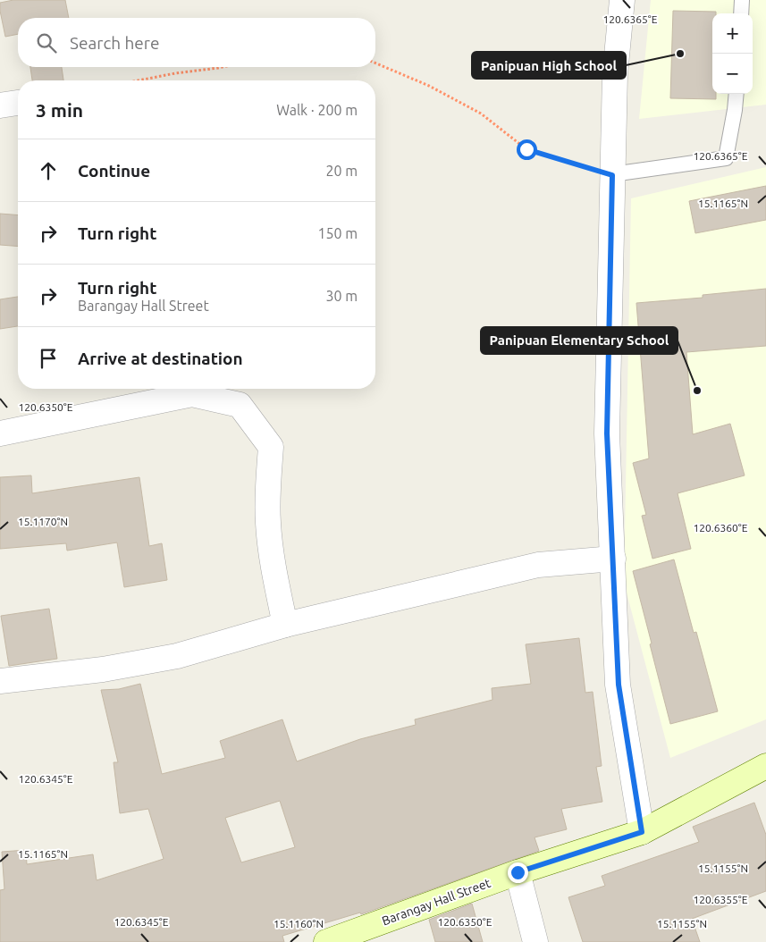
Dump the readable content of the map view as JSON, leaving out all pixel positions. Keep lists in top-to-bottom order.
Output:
{
  "streets": {
    "main road": ["Barangay Hall Street"]
  },
  "places": ["Panipuan High School", "Panipuan Elementary School"],
  "page": {
    "map_buttons": ["+", "−"],
    "search": "Search here",
    "heading": ["3 min", "Walk · 200 m"],
    "list": [
      ["Continue", "20 m"],
      ["Turn right", "150 m"],
      ["Turn right", "Barangay Hall Street", "30 m"],
      "Arrive at destination"
    ]
  },
  "coordinates": [
    "120.6365°E",
    "15.1165°N",
    "120.6350°E",
    "15.1170°N",
    "120.6360°E",
    "120.6345°E",
    "15.1155°N",
    "120.6355°E",
    "15.1160°N"
  ]
}
